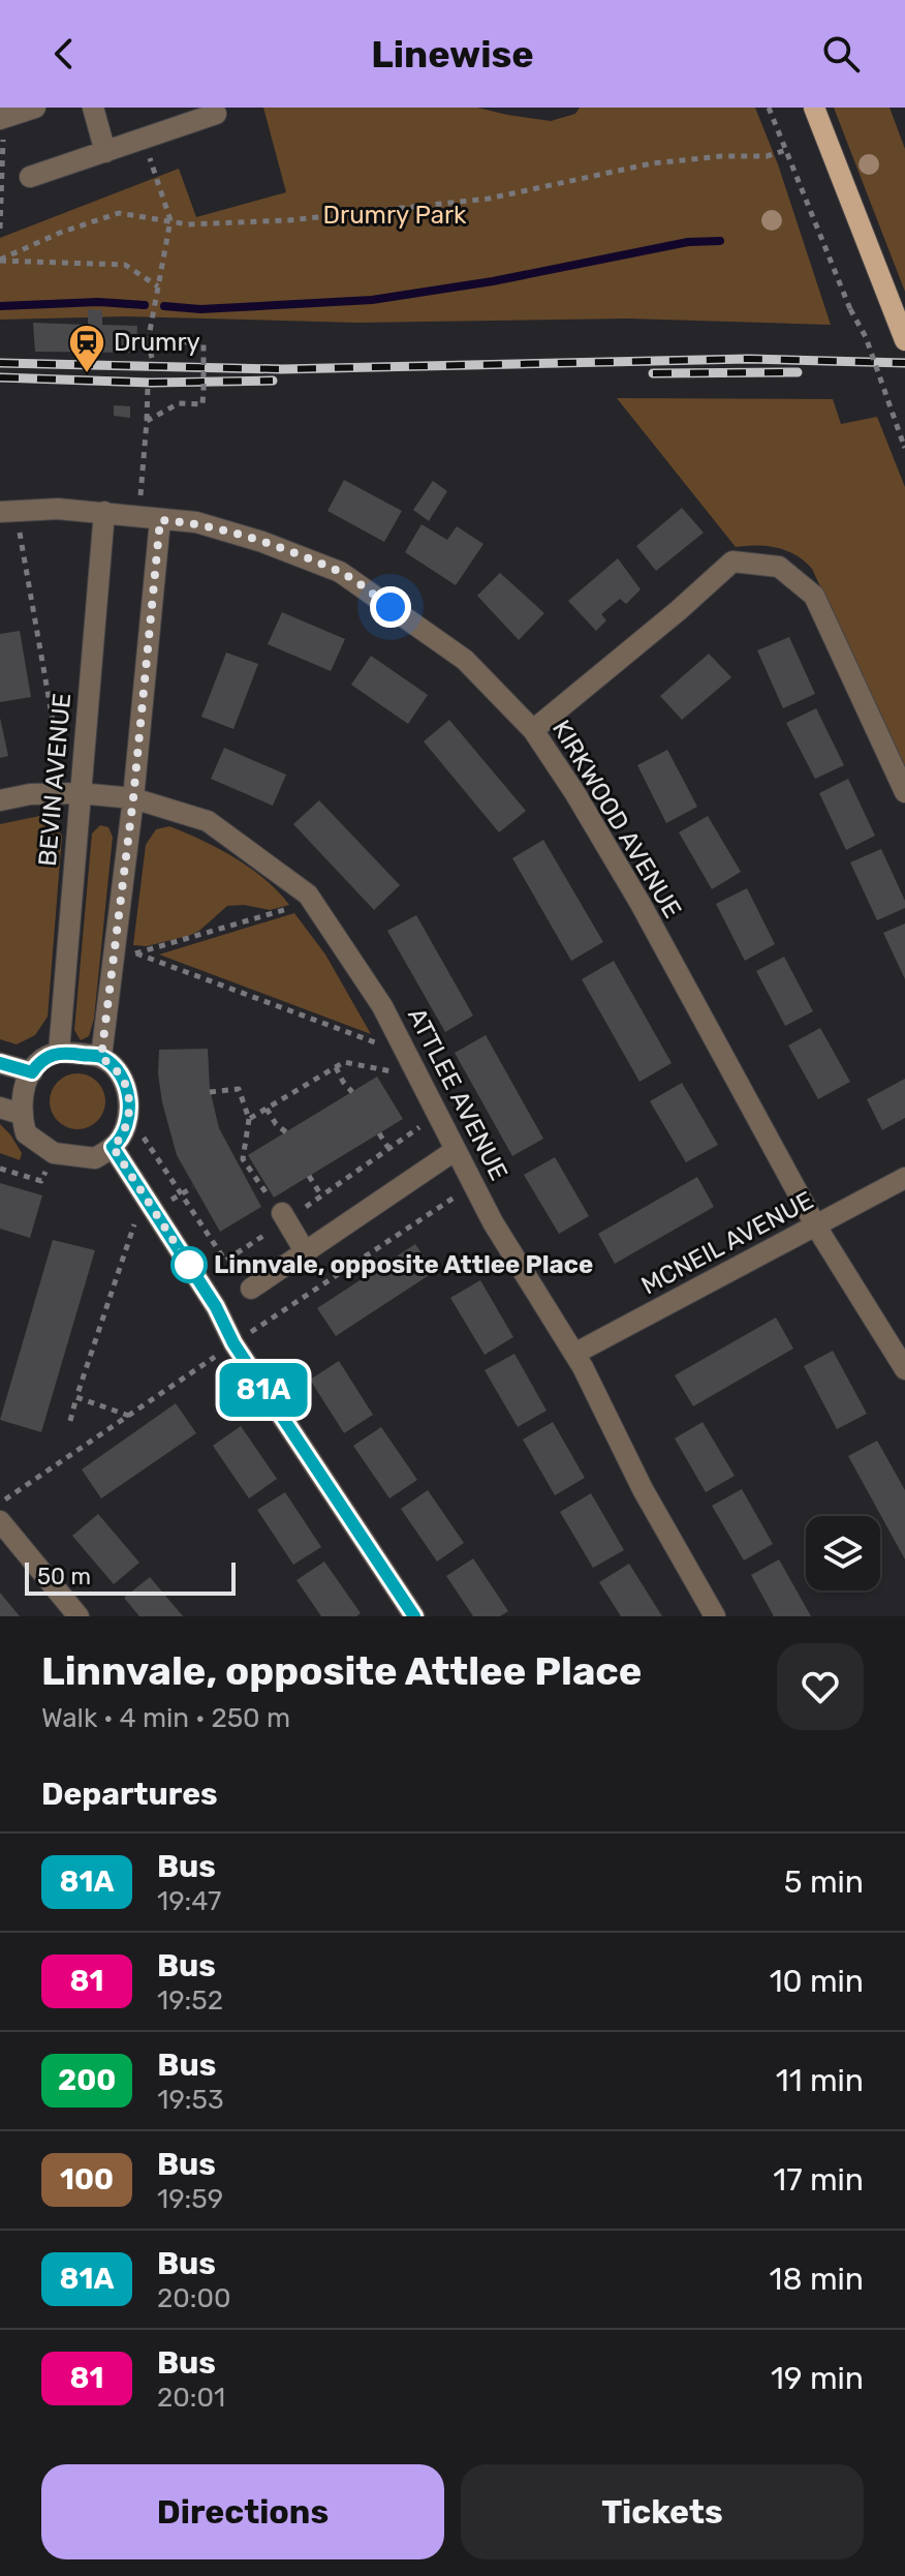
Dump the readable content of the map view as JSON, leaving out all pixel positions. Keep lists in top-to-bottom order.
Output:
{
  "streets": {
    "street": [
      "BEVIN AVENUE",
      "KIRKWOOD AVENUE",
      "ATTLEE AVENUE",
      "MCNEIL AVENUE"
    ]
  },
  "crossings": [
    ["BEVIN AVENUE", "KIRKWOOD AVENUE"],
    ["BEVIN AVENUE", "ATTLEE AVENUE"],
    ["KIRKWOOD AVENUE", "MCNEIL AVENUE"],
    ["ATTLEE AVENUE", "MCNEIL AVENUE"]
  ],
  "parks": ["Drumry Park"],
  "places": {
    "station": ["Drumry"],
    "other": ["Linnvale, opposite Attlee Place"]
  },
  "lines": ["bus line 81A"],
  "scale_bar": "50 m",
  "page": {
    "header": "Linewise",
    "on_map": "81A",
    "scale": "50 m",
    "heading": [
      ["Linnvale, opposite Attlee Place", "Walk · 4 min · 250 m"],
      "Departures"
    ],
    "list": [
      {
        "mark": "81A",
        "name": "Bus",
        "note": "19:47",
        "value": "5 min"
      },
      {
        "mark": "81",
        "name": "Bus",
        "note": "19:52",
        "value": "10 min"
      },
      {
        "mark": "200",
        "name": "Bus",
        "note": "19:53",
        "value": "11 min"
      },
      {
        "mark": "100",
        "name": "Bus",
        "note": "19:59",
        "value": "17 min"
      },
      {
        "mark": "81A",
        "name": "Bus",
        "note": "20:00",
        "value": "18 min"
      },
      {
        "mark": "81",
        "name": "Bus",
        "note": "20:01",
        "value": "19 min"
      }
    ],
    "buttons": ["Directions", "Tickets"]
  }
}
